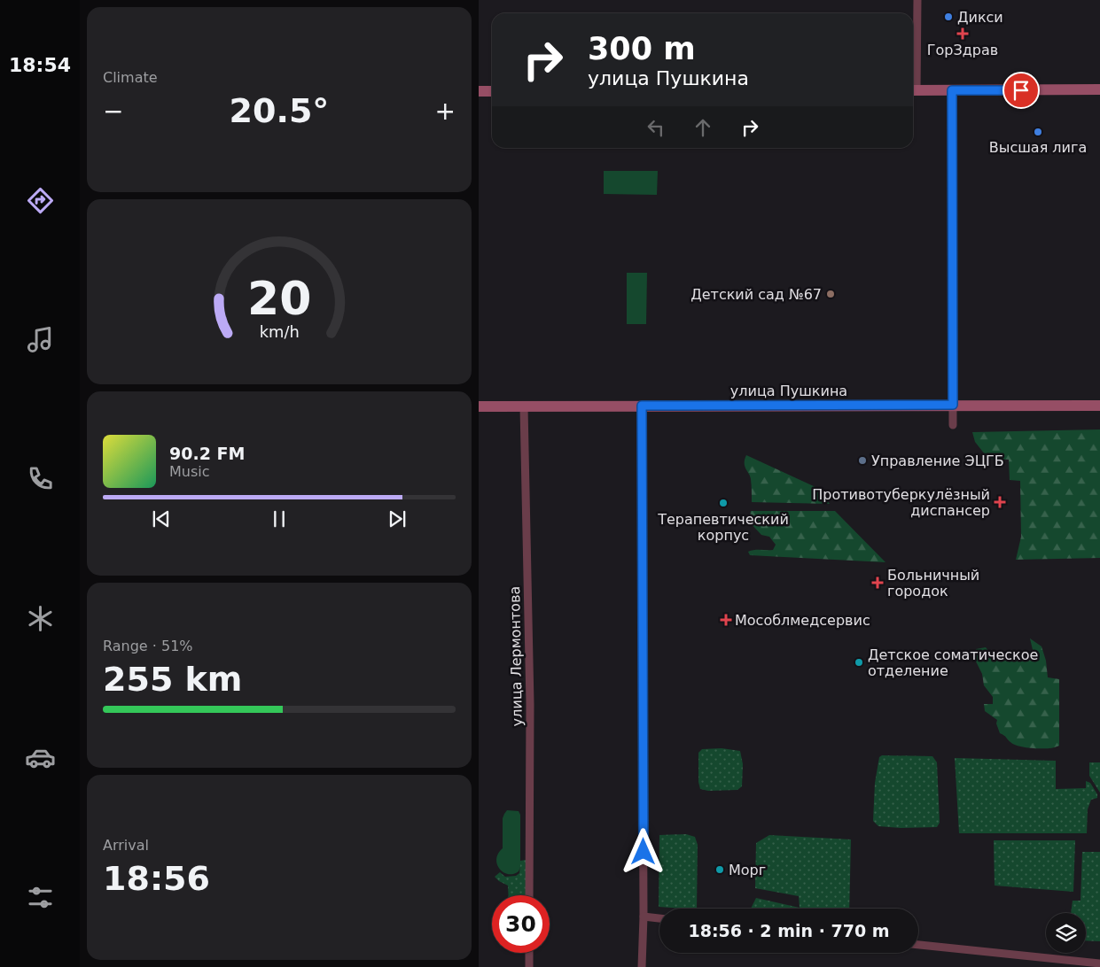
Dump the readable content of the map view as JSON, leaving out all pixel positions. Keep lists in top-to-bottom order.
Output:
{
  "streets": {
    "main road": ["улица Пушкина"],
    "street": ["улица Лермонтова"]
  },
  "crossings": [
    ["улица Пушкина", "улица Лермонтова"]
  ],
  "places": {
    "other": [
      "Дикси",
      "Высшая лига",
      "Детский сад №67",
      "Управление ЭЦГБ",
      "Терапевтический корпус",
      "Детское соматическое отделение",
      "Морг"
    ],
    "health": [
      "ГорЗдрав",
      "Противотуберкулёзный диспансер",
      "Больничный городок",
      "Мособлмедсервис"
    ]
  },
  "page": {
    "tabs": "18:54",
    "tile": [
      "Climate",
      ["Range · 51%", "255 km"],
      ["Arrival", "18:56"]
    ],
    "turn": ["300 m", "улица Пушкина"],
    "heat": ["−", "20.5°", "+"],
    "song": ["90.2 FM", "Music"],
    "limit": "30",
    "trip": "18:56 · 2 min · 770 m",
    "gauge": ["20", "km/h"]
  }
}
